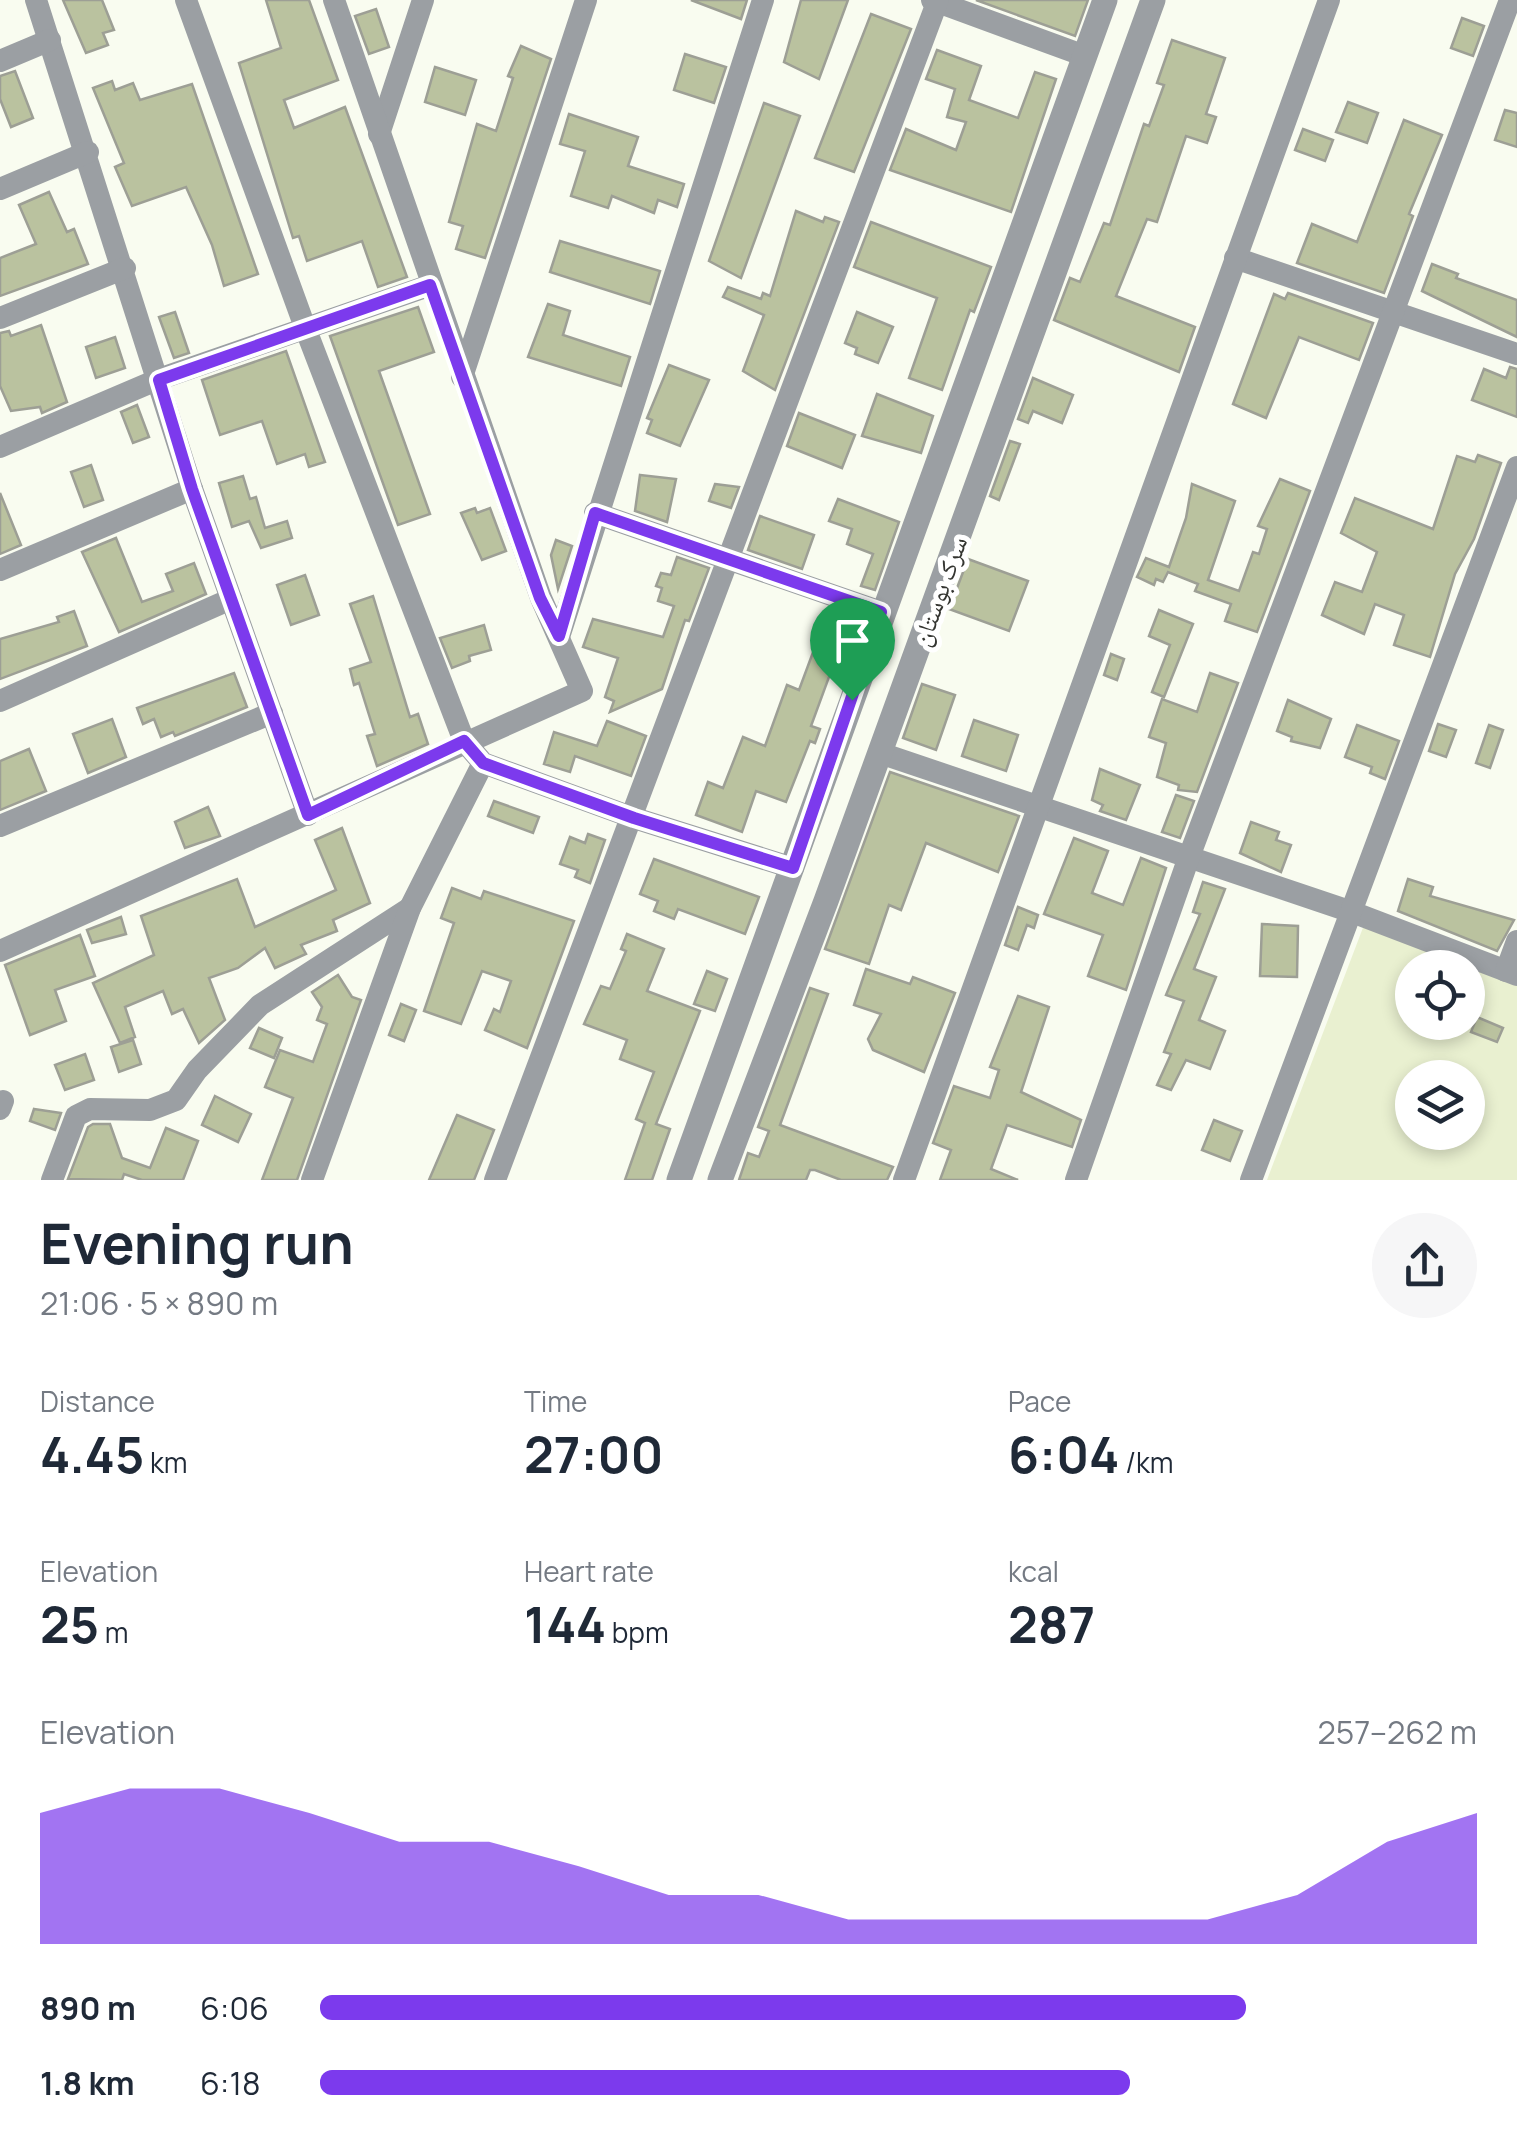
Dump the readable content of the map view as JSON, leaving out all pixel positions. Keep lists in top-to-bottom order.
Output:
{
  "streets": {
    "street": ["سرک بوستان"]
  },
  "page": {
    "heading": ["Evening run", "21:06 · 5 × 890 m"],
    "stats": [
      ["Distance", "4.45 km"],
      ["Time", "27:00"],
      ["Pace", "6:04 /km"],
      ["Elevation", "25 m"],
      ["Heart rate", "144 bpm"],
      ["kcal", "287"]
    ],
    "chart": ["Elevation", "257–262 m"],
    "list": [
      {
        "name": "890 m",
        "note": "6:06"
      },
      {
        "name": "1.8 km",
        "note": "6:18"
      }
    ]
  }
}
